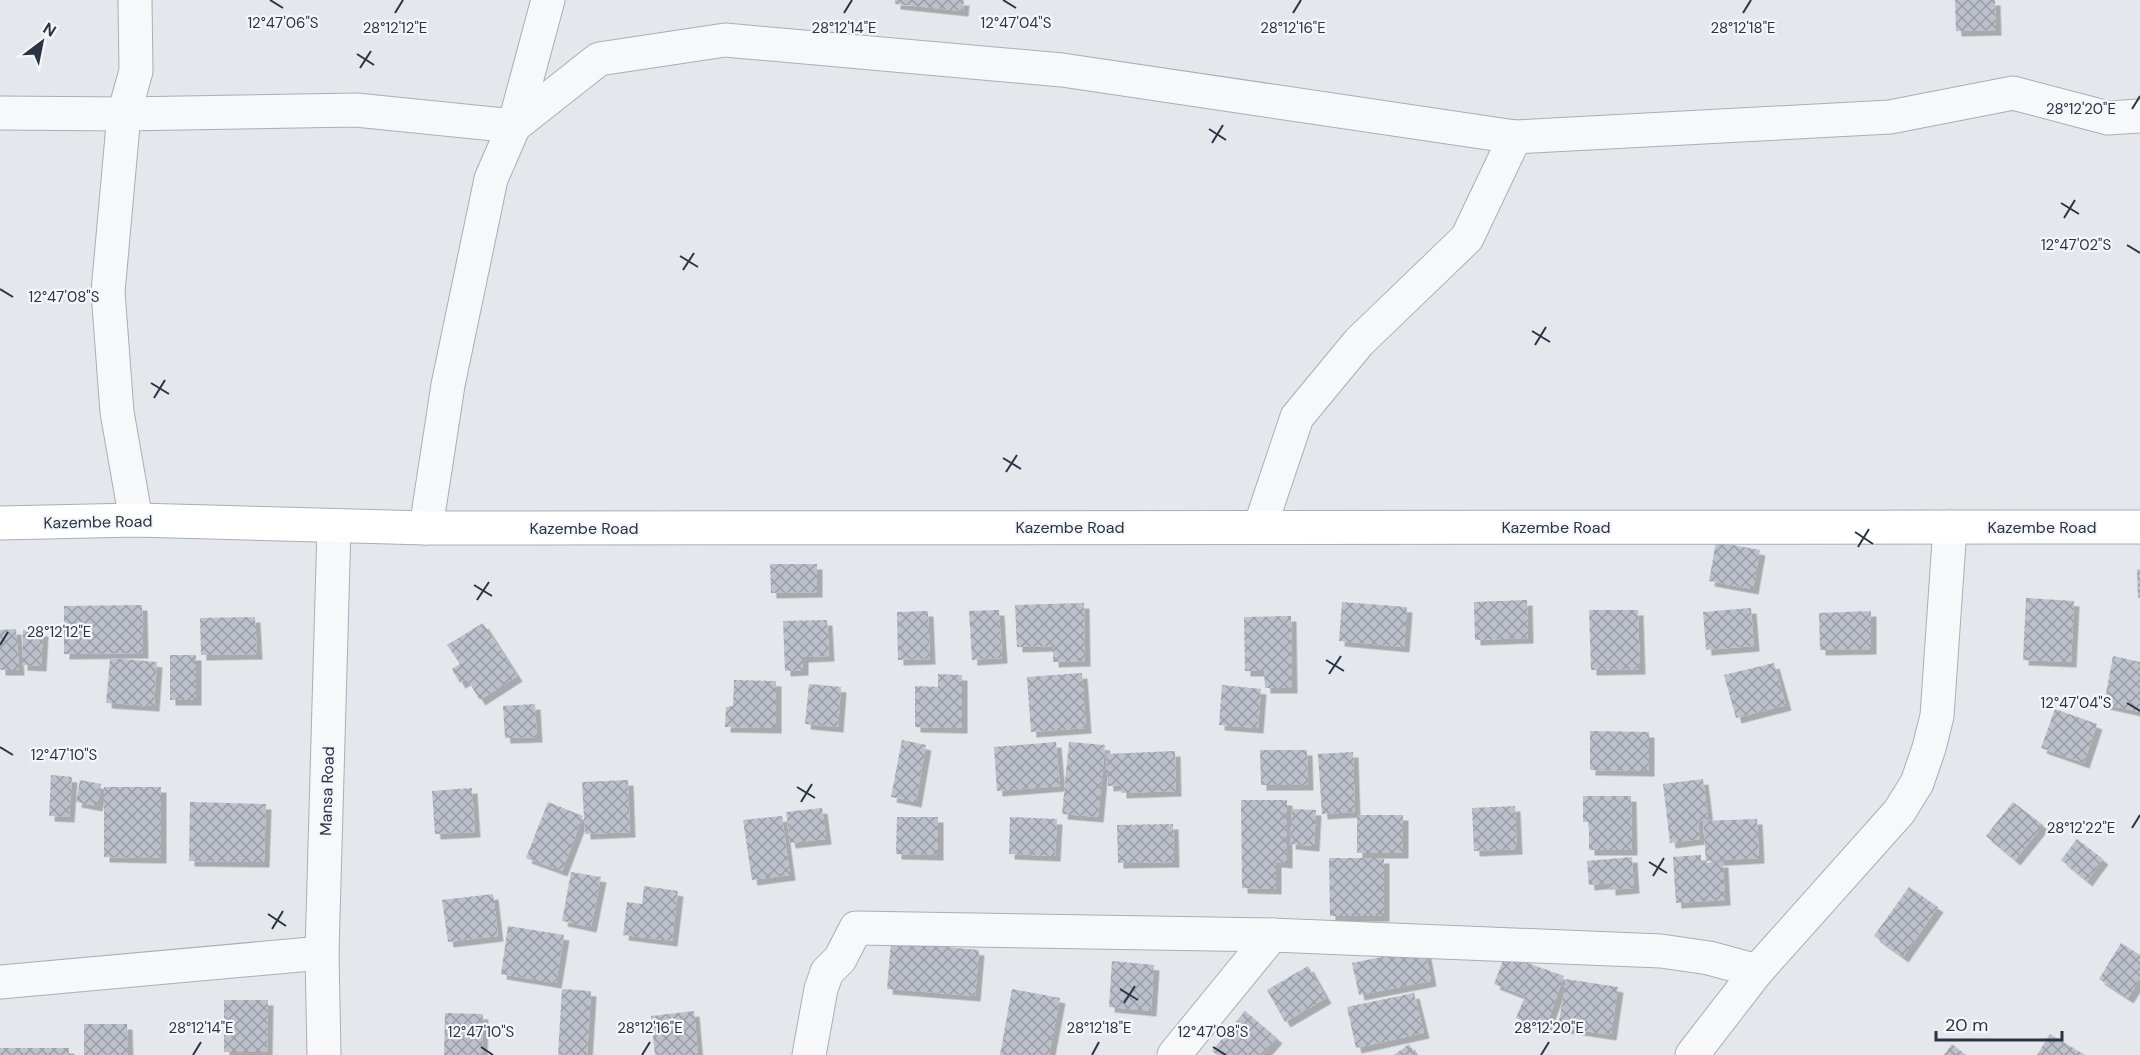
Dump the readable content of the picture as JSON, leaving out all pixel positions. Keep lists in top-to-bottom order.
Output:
{
  "streets": {
    "main road": ["Kazembe Road"],
    "street": ["Mansa Road"]
  },
  "crossings": [
    ["Kazembe Road", "Mansa Road"]
  ],
  "scale_bar": "20 m",
  "north": "top right",
  "coordinates": [
    "12°47'04\"S",
    "12°47'06\"S",
    "28°12'12\"E",
    "28°12'14\"E",
    "28°12'16\"E",
    "28°12'18\"E",
    "28°12'20\"E",
    "12°47'02\"S",
    "12°47'08\"S",
    "12°47'10\"S",
    "28°12'22\"E"
  ]
}
